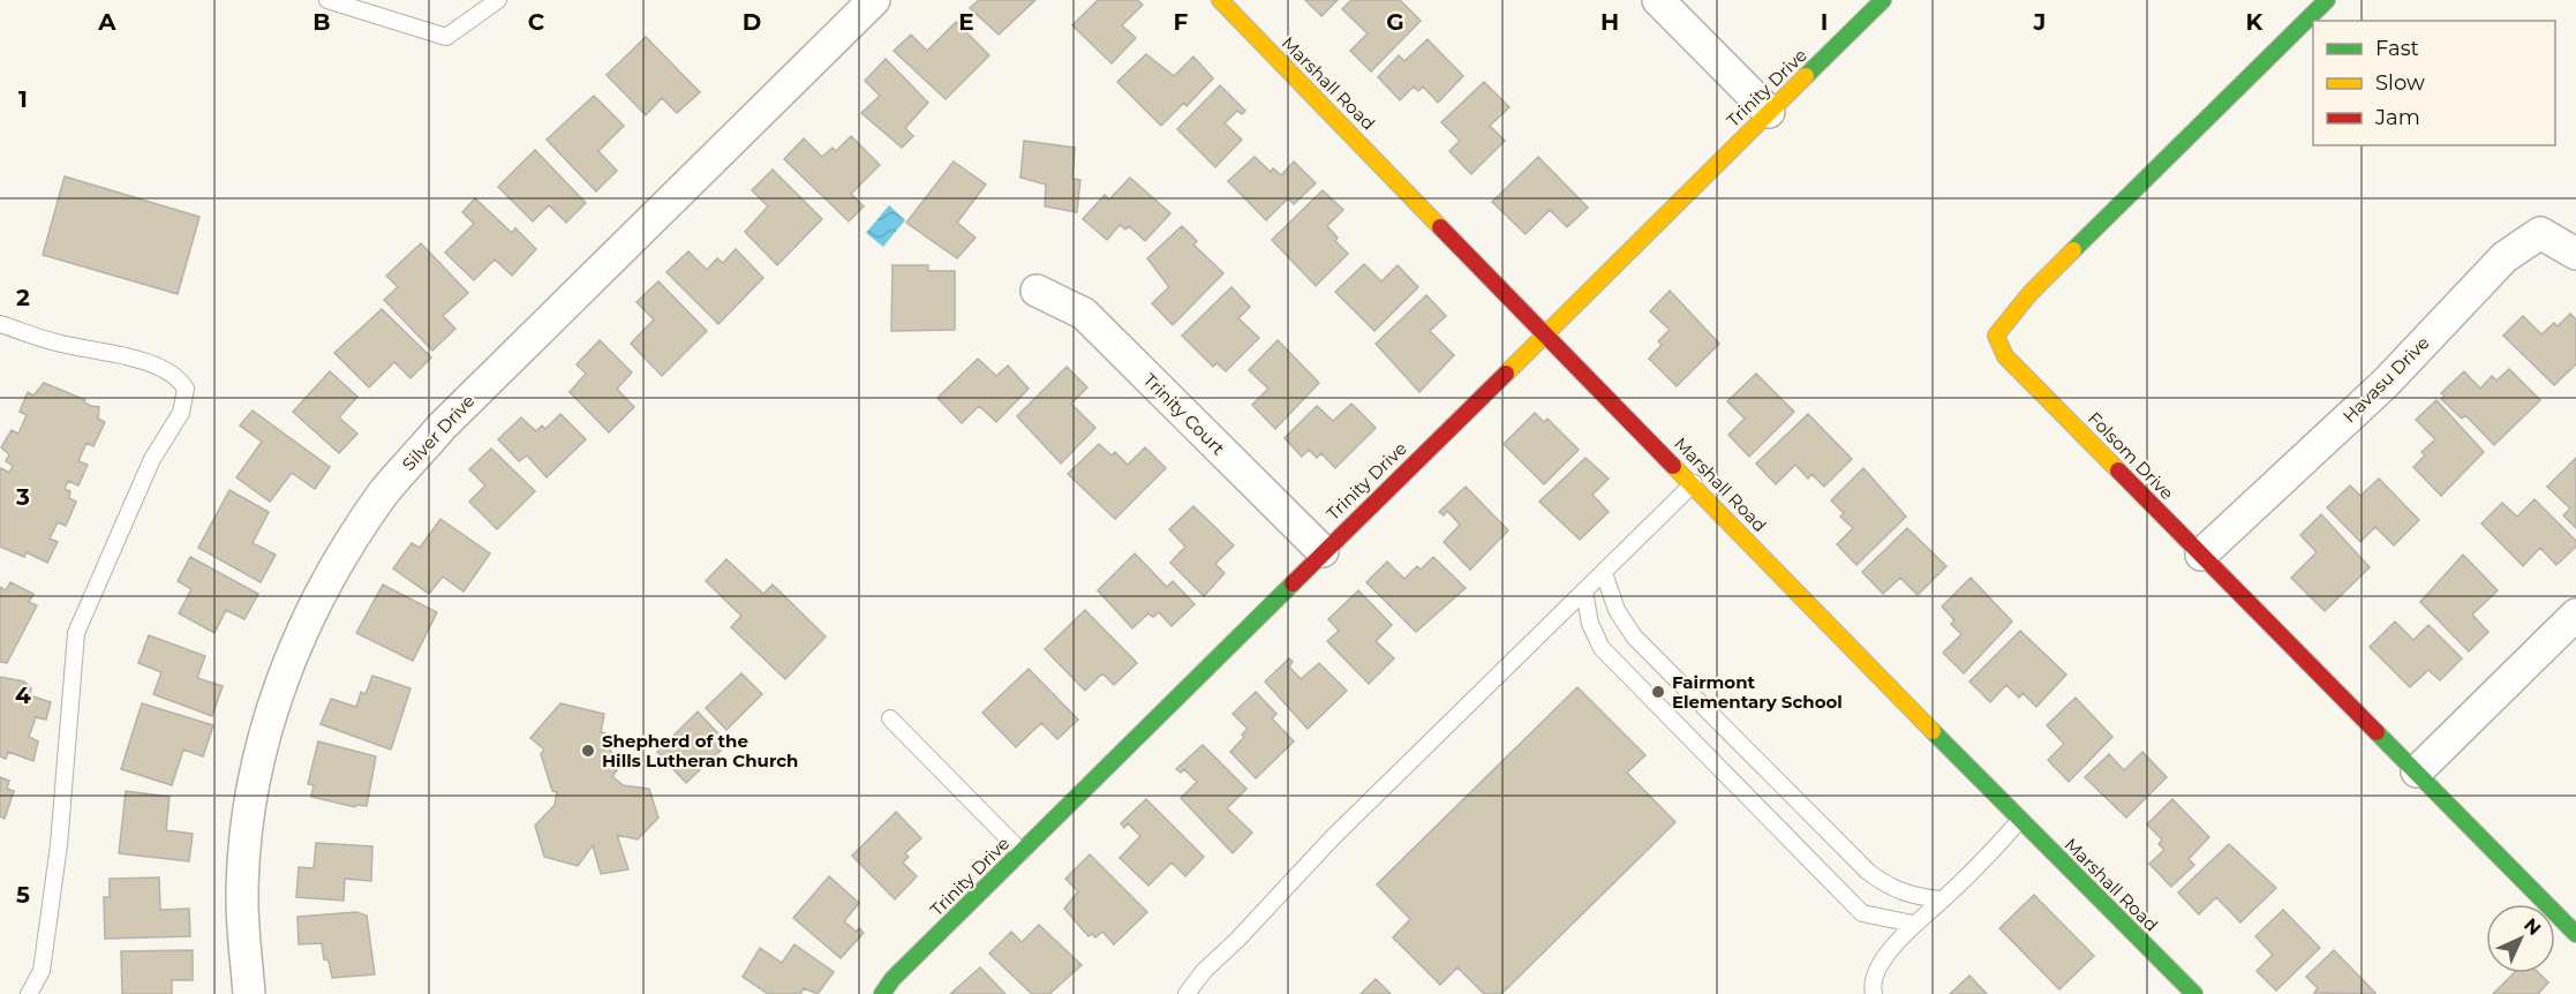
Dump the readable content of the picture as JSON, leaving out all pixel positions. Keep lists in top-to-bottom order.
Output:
{
  "streets": {
    "street": [
      "Marshall Road",
      "Trinity Drive",
      "Havasu Drive",
      "Trinity Court",
      "Silver Drive",
      "Folsom Drive"
    ]
  },
  "crossings": [
    ["Marshall Road", "Trinity Drive"],
    ["Trinity Drive", "Trinity Court"],
    ["Havasu Drive", "Folsom Drive"]
  ],
  "places": ["Fairmont Elementary School", "Shepherd of the Hills Lutheran Church"],
  "legend": ["Fast", "Slow", "Jam"],
  "north": "top right",
  "grid": {
    "columns": [
      "A",
      "B",
      "C",
      "D",
      "E",
      "F",
      "G",
      "H",
      "I",
      "J",
      "K"
    ],
    "rows": [
      "1",
      "2",
      "3",
      "4",
      "5"
    ]
  }
}
